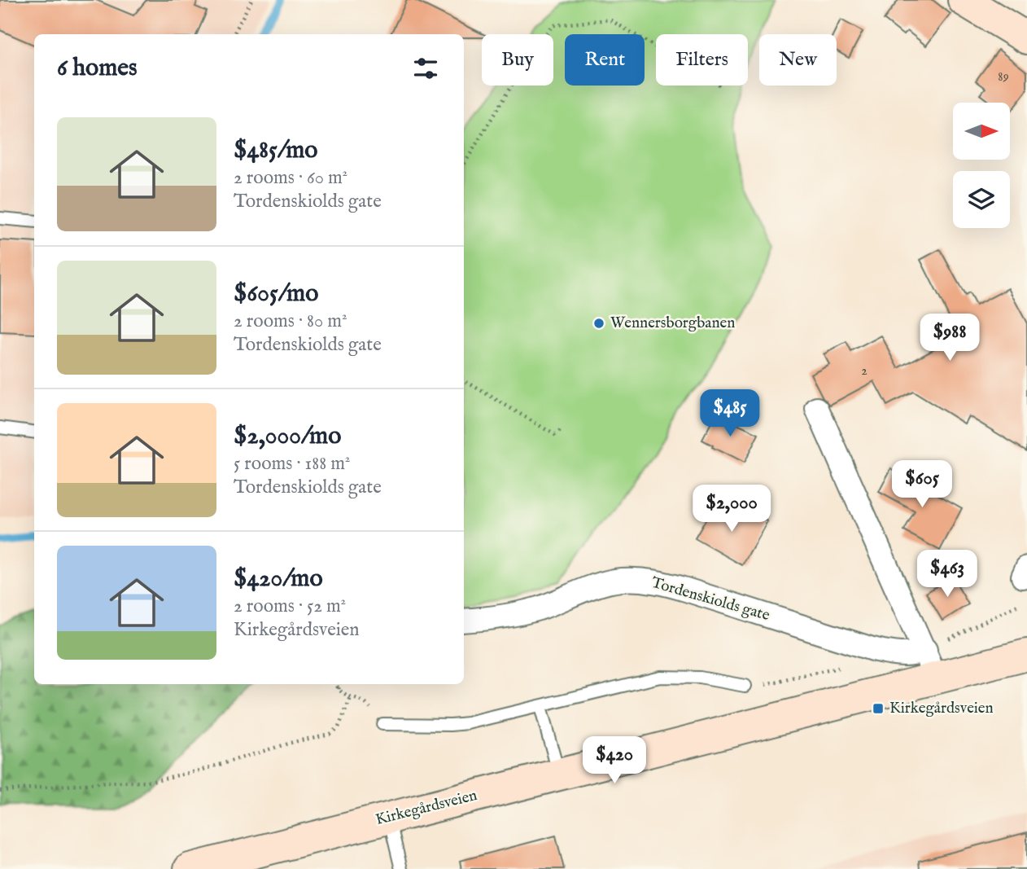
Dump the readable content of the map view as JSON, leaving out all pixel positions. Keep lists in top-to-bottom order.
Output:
{
  "streets": {
    "street": ["Tordenskiolds gate", "Kirkegårdsveien"]
  },
  "crossings": [
    ["Tordenskiolds gate", "Kirkegårdsveien"]
  ],
  "places": {
    "other": ["Wennersborgbanen"],
    "transit": ["Kirkegårdsveien"]
  },
  "house_numbers": ["89", "2"],
  "north": "right",
  "page": {
    "chip": [
      "Buy",
      "Rent",
      "Filters",
      "New"
    ],
    "heading": "6 homes",
    "list": [
      {
        "name": "$485/mo",
        "note": "2 rooms · 60 m² · Tordenskiolds gate"
      },
      {
        "name": "$605/mo",
        "note": "2 rooms · 80 m² · Tordenskiolds gate"
      },
      {
        "name": "$2,000/mo",
        "note": "5 rooms · 188 m² · Tordenskiolds gate"
      },
      {
        "name": "$420/mo",
        "note": "2 rooms · 52 m² · Kirkegårdsveien"
      }
    ],
    "price": [
      "$988",
      "$485",
      "$605",
      "$2,000",
      "$463",
      "$420"
    ]
  }
}
